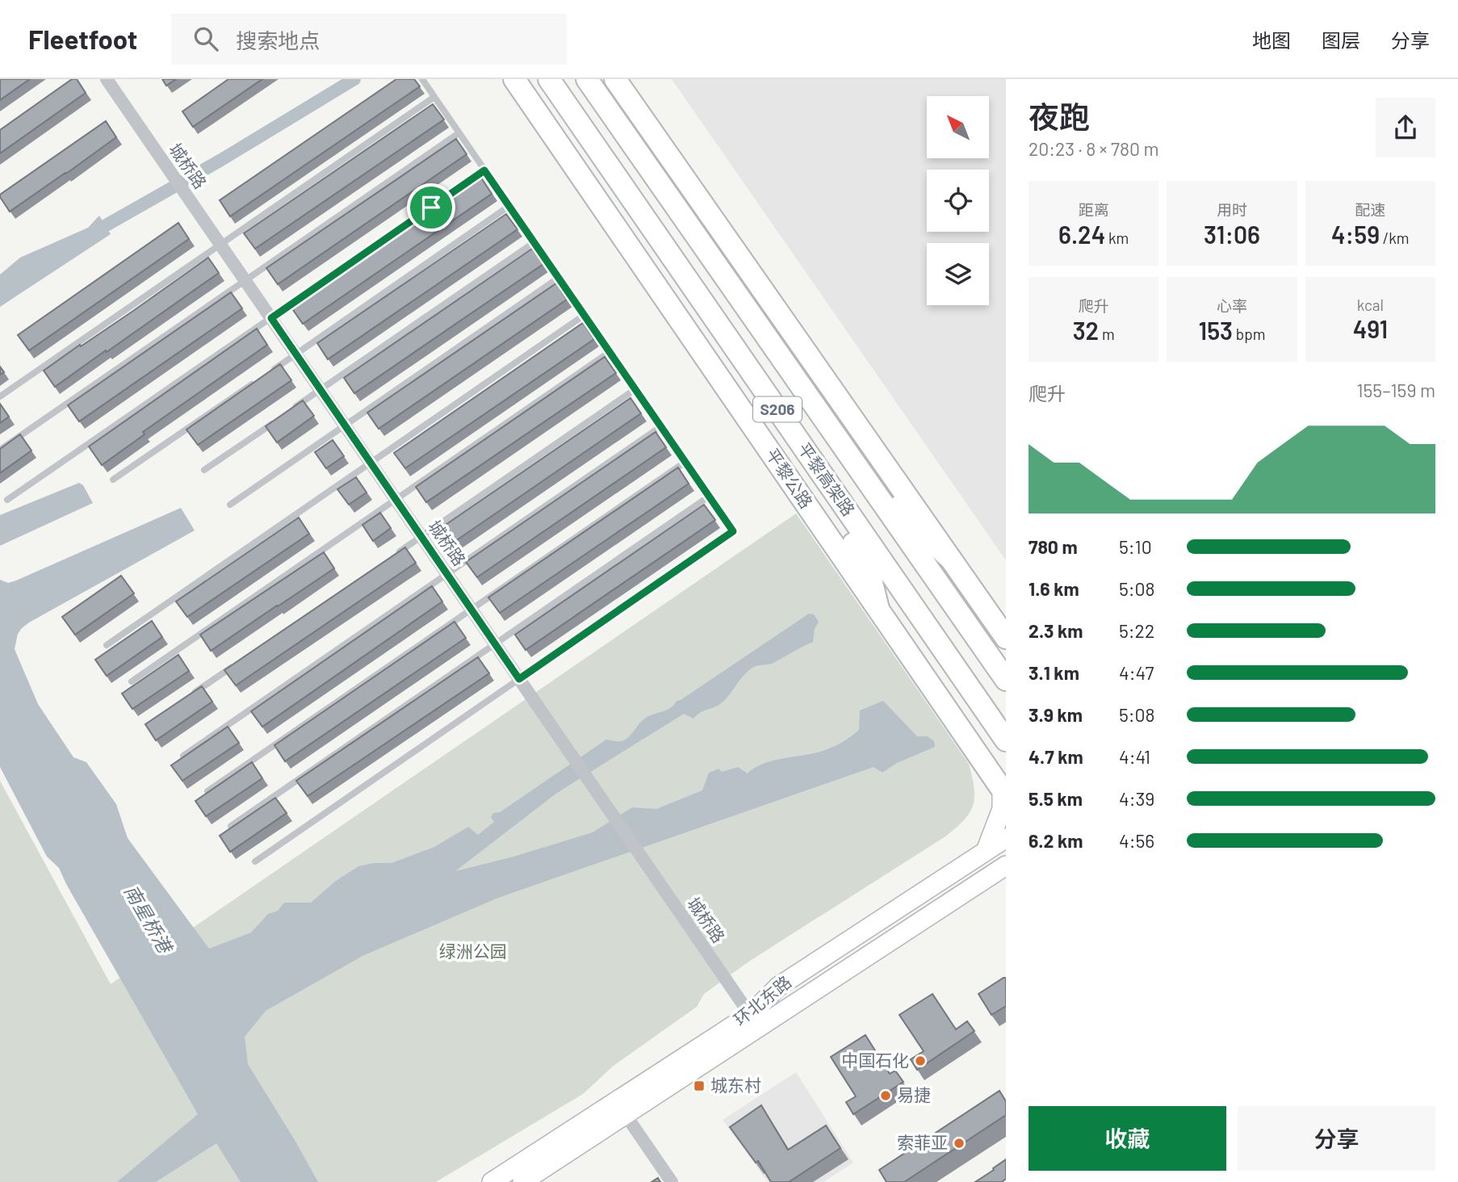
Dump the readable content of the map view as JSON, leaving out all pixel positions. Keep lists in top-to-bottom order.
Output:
{
  "streets": {
    "main road": [
      "S206",
      "平黎公路",
      "平黎高架路",
      "环北东路"
    ],
    "street": ["城桥路"]
  },
  "crossings": [
    ["城桥路", "环北东路"]
  ],
  "water": ["南星桥港"],
  "parks": ["绿洲公园"],
  "places": {
    "other": ["中国石化", "易捷", "索菲亚"],
    "transit": ["城东村"]
  },
  "north": "top left",
  "page": {
    "header": "Fleetfoot",
    "search": "搜索地点",
    "nav": ["地图", "图层", "分享"],
    "heading": ["夜跑", "20:23 · 8 × 780 m"],
    "stats": [
      ["距离", "6.24 km"],
      ["用时", "31:06"],
      ["配速", "4:59 /km"],
      ["爬升", "32 m"],
      ["心率", "153 bpm"],
      ["kcal", "491"]
    ],
    "chart": ["爬升", "155–159 m"],
    "list": [
      {
        "name": "780 m",
        "note": "5:10"
      },
      {
        "name": "1.6 km",
        "note": "5:08"
      },
      {
        "name": "2.3 km",
        "note": "5:22"
      },
      {
        "name": "3.1 km",
        "note": "4:47"
      },
      {
        "name": "3.9 km",
        "note": "5:08"
      },
      {
        "name": "4.7 km",
        "note": "4:41"
      },
      {
        "name": "5.5 km",
        "note": "4:39"
      },
      {
        "name": "6.2 km",
        "note": "4:56"
      }
    ],
    "buttons": ["收藏", "分享"]
  }
}
